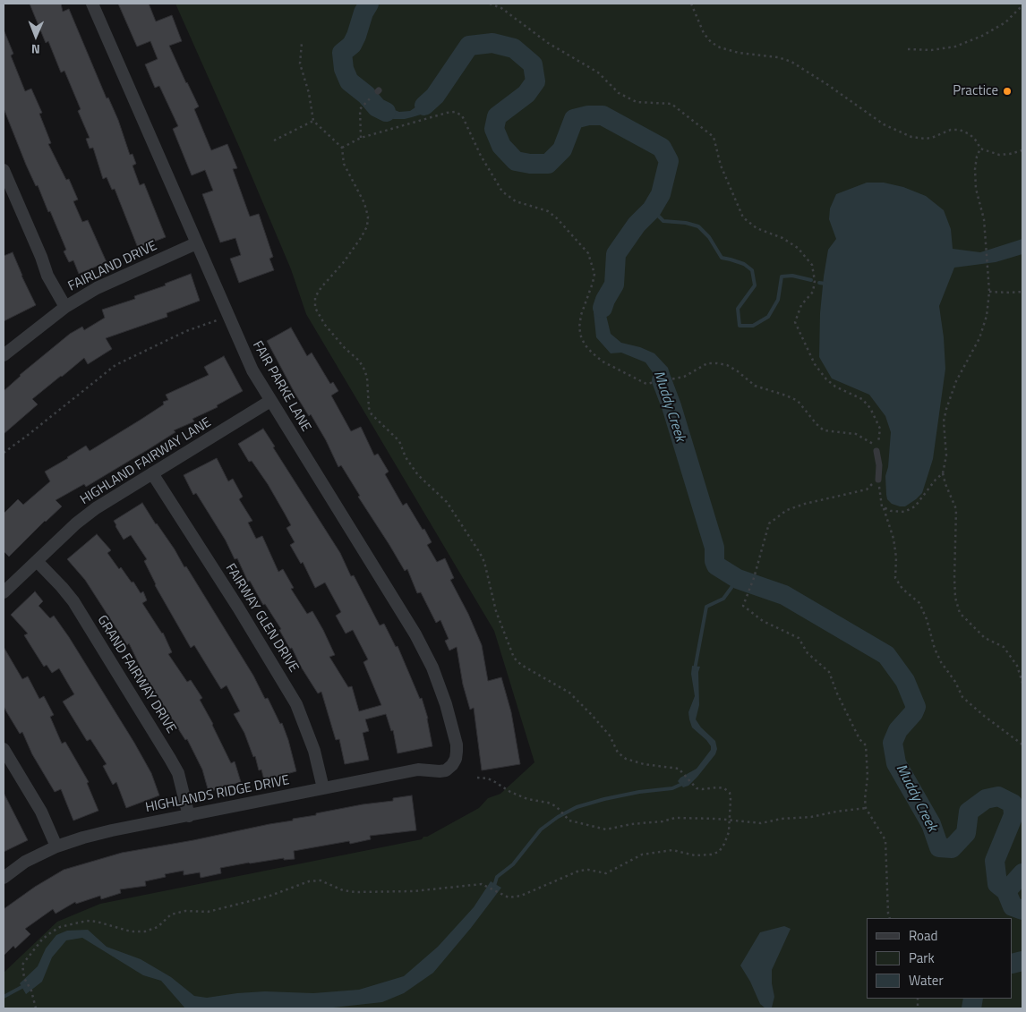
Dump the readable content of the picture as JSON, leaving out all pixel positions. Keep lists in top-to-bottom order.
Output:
{
  "streets": {
    "street": [
      "FAIRLAND DRIVE",
      "FAIR PARKE LANE",
      "HIGHLAND FAIRWAY LANE",
      "FAIRWAY GLEN DRIVE",
      "GRAND FAIRWAY DRIVE",
      "HIGHLANDS RIDGE DRIVE"
    ]
  },
  "crossings": [
    ["FAIRLAND DRIVE", "FAIR PARKE LANE"],
    ["FAIR PARKE LANE", "HIGHLAND FAIRWAY LANE"],
    ["FAIR PARKE LANE", "HIGHLANDS RIDGE DRIVE"],
    ["HIGHLAND FAIRWAY LANE", "FAIRWAY GLEN DRIVE"],
    ["HIGHLAND FAIRWAY LANE", "GRAND FAIRWAY DRIVE"],
    ["FAIRWAY GLEN DRIVE", "HIGHLANDS RIDGE DRIVE"],
    ["GRAND FAIRWAY DRIVE", "HIGHLANDS RIDGE DRIVE"]
  ],
  "water": ["Muddy Creek"],
  "places": ["Practice"],
  "legend": ["Road", "Park", "Water"],
  "north": "bottom"
}
